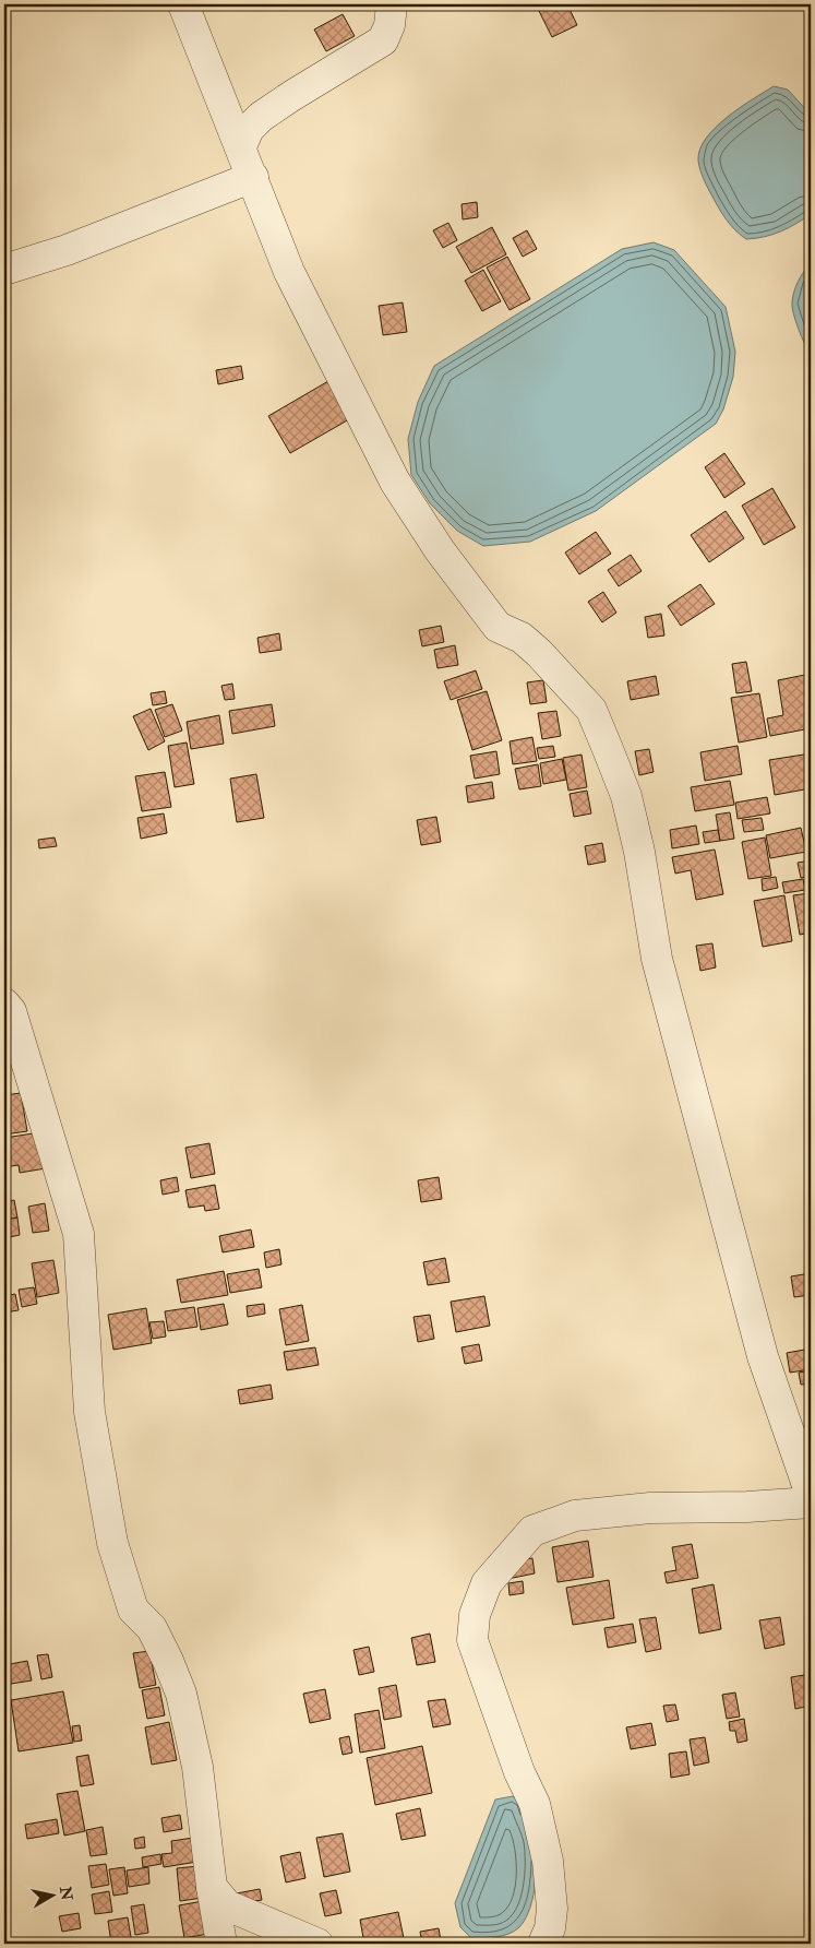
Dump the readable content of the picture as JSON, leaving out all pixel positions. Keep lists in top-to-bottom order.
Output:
{
  "north": "right"
}
